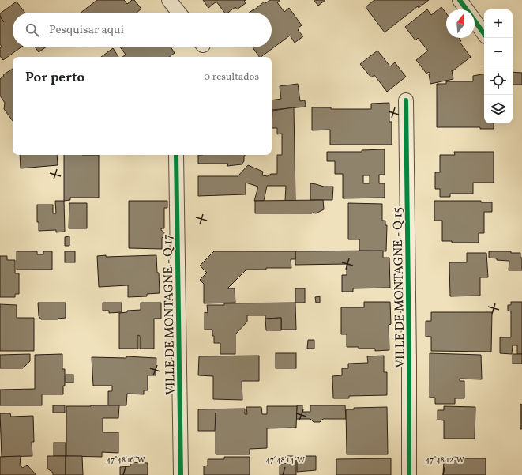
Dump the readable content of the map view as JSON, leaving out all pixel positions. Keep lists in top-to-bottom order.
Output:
{
  "streets": {
    "street": ["VILLE DE MONTAGNE - Q 15", "VILLE DE MONTAGNE - Q 17"]
  },
  "north": "top",
  "page": {
    "map_buttons": ["+", "−"],
    "search": "Pesquisar aqui",
    "heading": ["Por perto", "0 resultados"]
  },
  "coordinates": ["47°48'16\"W", "47°48'14\"W", "47°48'12\"W"]
}
